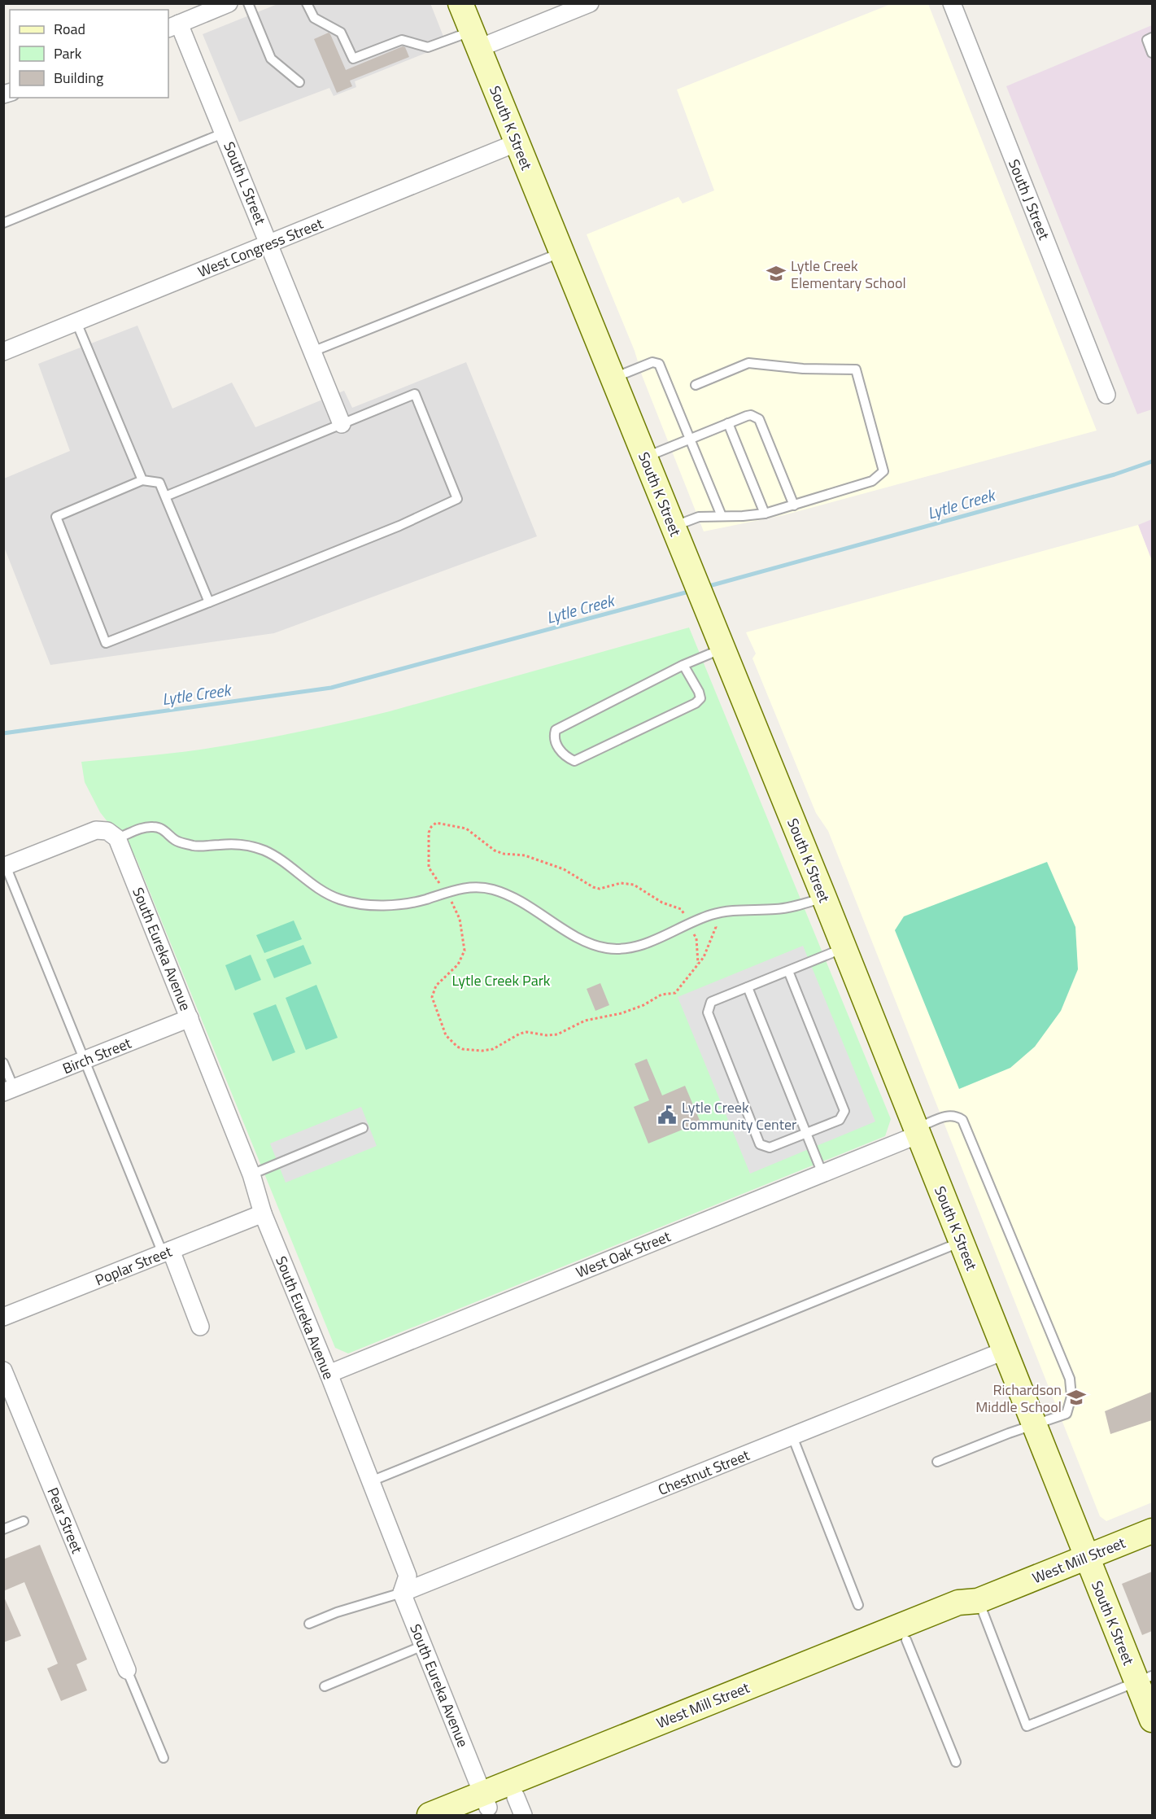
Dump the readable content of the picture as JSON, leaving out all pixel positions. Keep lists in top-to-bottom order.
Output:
{
  "streets": {
    "street": [
      "South K Street",
      "South L Street",
      "South J Street",
      "West Congress Street",
      "South Eureka Avenue",
      "Birch Street",
      "West Oak Street",
      "Poplar Street",
      "Chestnut Street",
      "Pear Street",
      "West Mill Street"
    ]
  },
  "crossings": [
    ["South K Street", "West Congress Street"],
    ["South K Street", "West Oak Street"],
    ["South K Street", "Chestnut Street"],
    ["South K Street", "West Mill Street"],
    ["South L Street", "West Congress Street"],
    ["South Eureka Avenue", "Birch Street"],
    ["South Eureka Avenue", "West Oak Street"],
    ["South Eureka Avenue", "Poplar Street"],
    ["South Eureka Avenue", "Chestnut Street"],
    ["South Eureka Avenue", "West Mill Street"]
  ],
  "water": ["Lytle Creek"],
  "parks": ["Lytle Creek Park"],
  "places": {
    "school or university": ["Lytle Creek Elementary School", "Richardson Middle School"],
    "public building": ["Lytle Creek Community Center"]
  },
  "legend": ["Road", "Park", "Building"]
}
